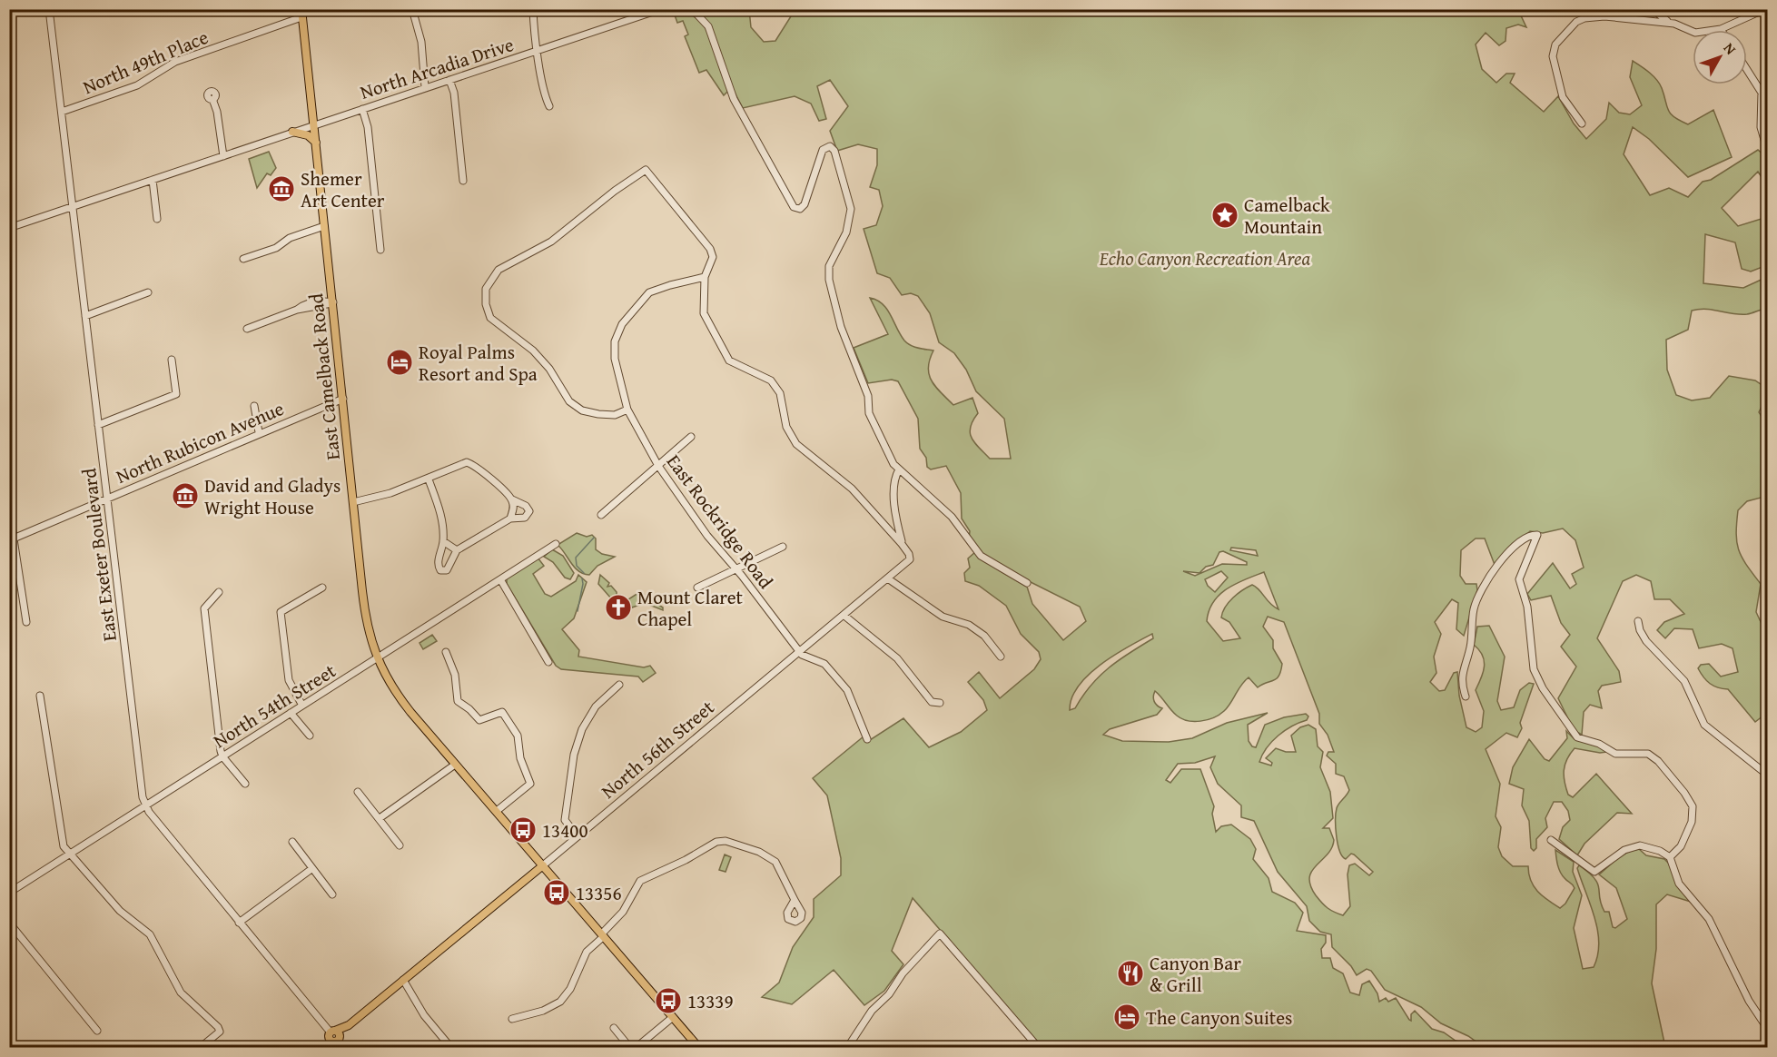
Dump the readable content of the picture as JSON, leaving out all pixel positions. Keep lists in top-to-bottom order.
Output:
{
  "streets": {
    "main road": ["East Camelback Road", "North 56th Street"],
    "street": [
      "North 49th Place",
      "North Arcadia Drive",
      "North Rubicon Avenue",
      "East Rockridge Road",
      "East Exeter Boulevard",
      "North 54th Street"
    ]
  },
  "crossings": [
    ["North 49th Place", "East Camelback Road"],
    ["North 49th Place", "East Exeter Boulevard"],
    ["North Arcadia Drive", "East Camelback Road"],
    ["North Arcadia Drive", "East Exeter Boulevard"],
    ["East Camelback Road", "North Rubicon Avenue"],
    ["East Camelback Road", "North 54th Street"],
    ["East Camelback Road", "North 56th Street"],
    ["North Rubicon Avenue", "East Exeter Boulevard"],
    ["East Rockridge Road", "North 56th Street"],
    ["East Exeter Boulevard", "North 54th Street"]
  ],
  "parks": ["Echo Canyon Recreation Area"],
  "places": {
    "museum": ["Shemer Art Center", "David and Gladys Wright House"],
    "place": ["Camelback Mountain"],
    "hotel": ["Royal Palms Resort and Spa", "The Canyon Suites"],
    "church": ["Mount Claret Chapel"],
    "bus stop": ["13400", "13356", "13339"],
    "restaurant": ["Canyon Bar & Grill"]
  },
  "north": "top right"
}
